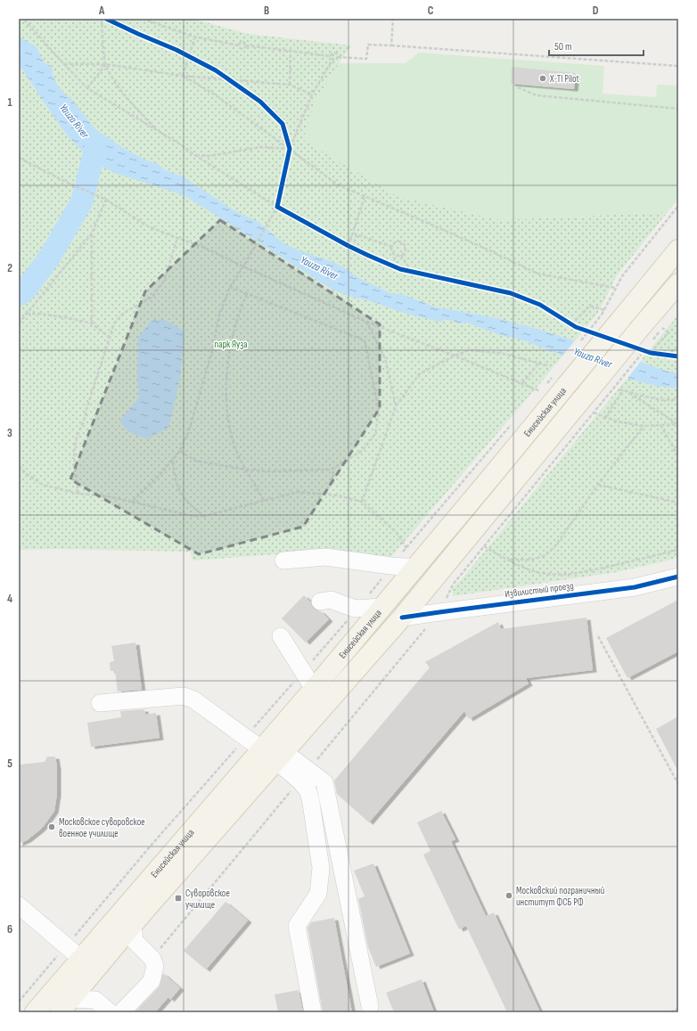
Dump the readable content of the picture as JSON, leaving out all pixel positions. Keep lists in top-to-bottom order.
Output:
{
  "streets": {
    "main road": ["Енисейская улица"],
    "street": ["Извилистый проезд"]
  },
  "crossings": [
    ["Енисейская улица", "Извилистый проезд"]
  ],
  "water": ["Yauza River"],
  "parks": ["парк Яуза"],
  "places": {
    "other": ["X-TI Pilot", "Московское суворовское военное училище", "Московский пограничный институт ФСБ РФ"],
    "transit": ["Суворовское училище"]
  },
  "scale_bar": "50 m",
  "grid": {
    "columns": [
      "A",
      "B",
      "C",
      "D"
    ],
    "rows": [
      "1",
      "2",
      "3",
      "4",
      "5",
      "6"
    ]
  }
}
